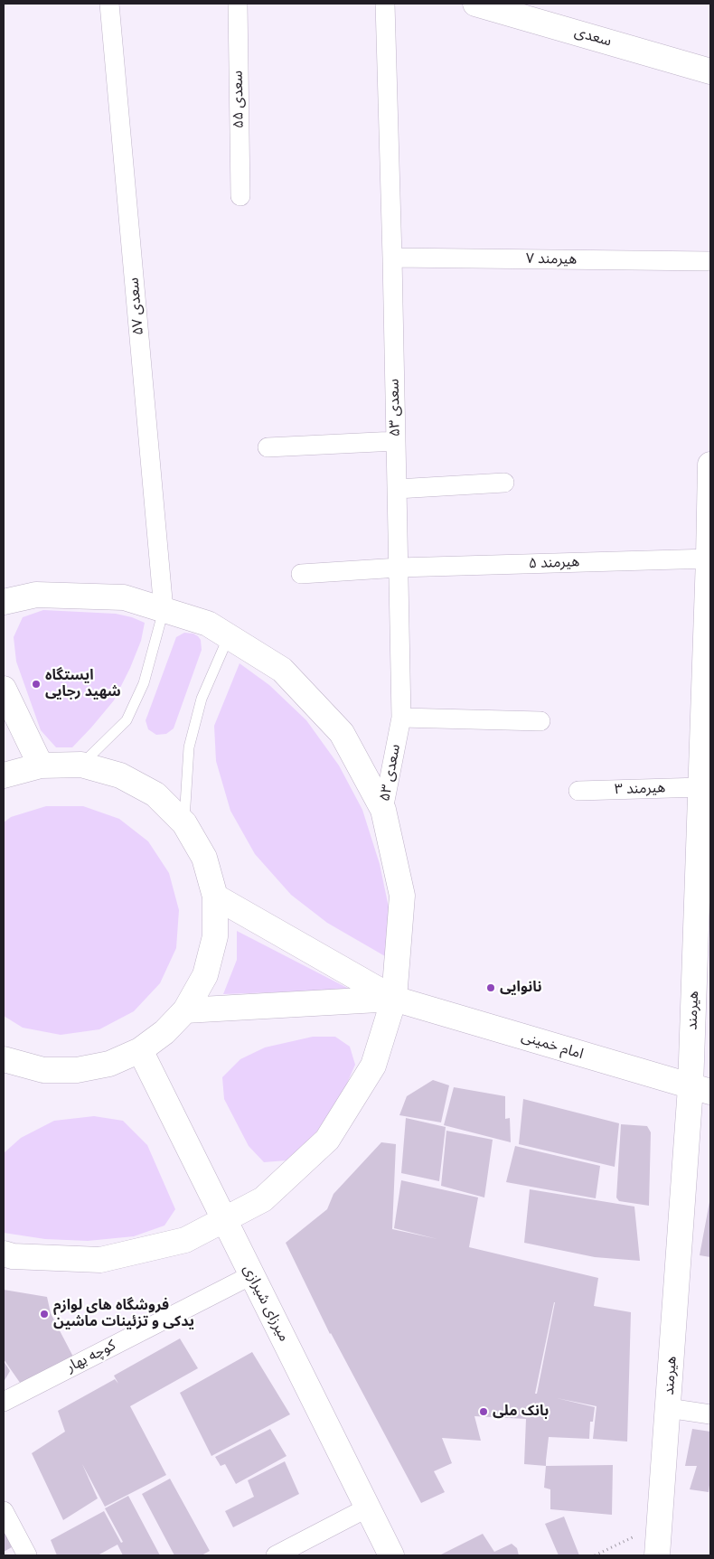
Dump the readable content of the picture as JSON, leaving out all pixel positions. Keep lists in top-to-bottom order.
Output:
{
  "streets": {
    "main road": [
      "سعدی",
      "هیرمند",
      "امام خمینی",
      "میرزای شیرازی"
    ],
    "street": [
      "سعدی ۵۵",
      "هیرمند ۷",
      "سعدی ۵۷",
      "سعدی ۵۳",
      "هیرمند ۵",
      "هیرمند ۳",
      "کوچه بهار"
    ]
  },
  "crossings": [
    ["هیرمند ۷", "سعدی ۵۳"],
    ["سعدی ۵۳", "هیرمند ۵"],
    ["هیرمند ۵", "هیرمند"],
    ["هیرمند ۳", "هیرمند"],
    ["هیرمند", "امام خمینی"],
    ["میرزای شیرازی", "کوچه بهار"]
  ],
  "places": [
    "ایستگاه شهید رجایی",
    "نانوایی",
    "فروشگاه های لوازم یدکی و تزئینات ماشین",
    "بانک ملی"
  ]
}
